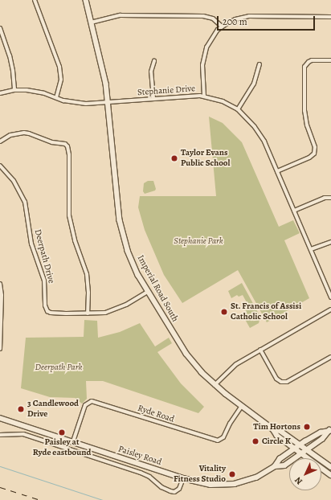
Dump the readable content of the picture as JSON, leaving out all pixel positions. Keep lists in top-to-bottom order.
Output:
{
  "streets": {
    "street": [
      "Stephanie Drive",
      "Deerpath Drive",
      "Imperial Road South",
      "Ryde Road",
      "Paisley Road"
    ]
  },
  "crossings": [
    ["Stephanie Drive", "Imperial Road South"],
    ["Deerpath Drive", "Imperial Road South"],
    ["Imperial Road South", "Ryde Road"],
    ["Imperial Road South", "Paisley Road"],
    ["Ryde Road", "Paisley Road"]
  ],
  "parks": ["Stephanie Park", "Deerpath Park"],
  "places": [
    "Taylor Evans Public School",
    "St. Francis of Assisi Catholic School",
    "3 Candlewood Drive",
    "Tim Hortons",
    "Paisley at Ryde eastbound",
    "Circle K",
    "Vitality Fitness Studio"
  ],
  "scale_bar": "200 m",
  "north": "bottom left"
}
